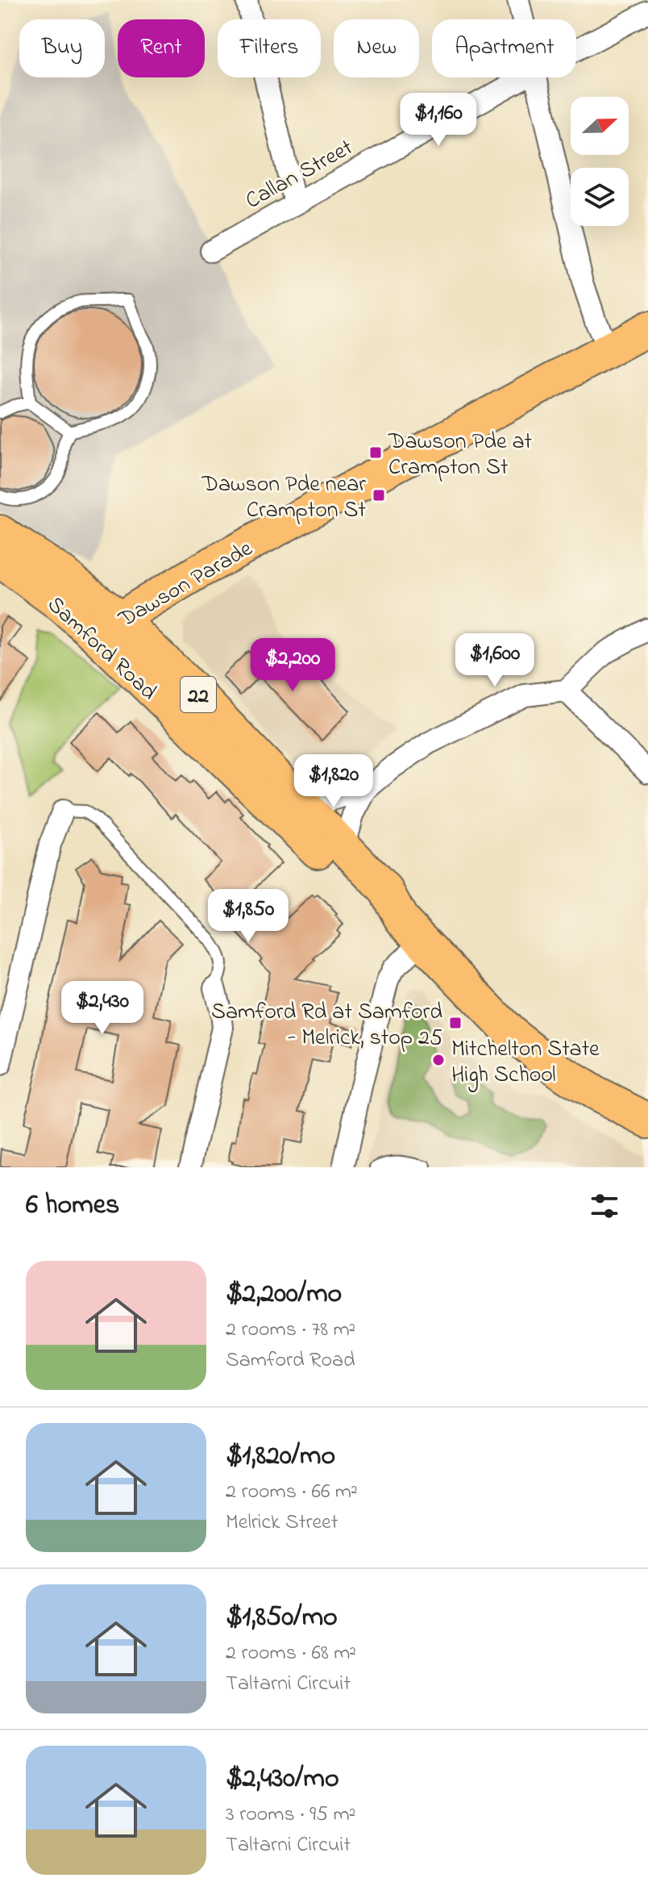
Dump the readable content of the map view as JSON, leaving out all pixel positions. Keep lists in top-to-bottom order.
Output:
{
  "streets": {
    "main road": ["Dawson Parade", "Samford Road", "22"],
    "street": ["Callan Street"]
  },
  "crossings": [
    ["Dawson Parade", "Samford Road"]
  ],
  "places": {
    "transit": ["Dawson Pde at Crampton St", "Dawson Pde near Crampton St", "Samford Rd at Samford - Melrick, stop 25"],
    "other": ["Mitchelton State High School"]
  },
  "north": "right",
  "page": {
    "chip": [
      "Buy",
      "Rent",
      "Filters",
      "New",
      "Apartment"
    ],
    "price": [
      "$1,160",
      "$1,600",
      "$2,200",
      "$1,820",
      "$1,850",
      "$2,430"
    ],
    "heading": "6 homes",
    "list": [
      {
        "name": "$2,200/mo",
        "note": "2 rooms · 78 m² · Samford Road"
      },
      {
        "name": "$1,820/mo",
        "note": "2 rooms · 66 m² · Melrick Street"
      },
      {
        "name": "$1,850/mo",
        "note": "2 rooms · 68 m² · Taltarni Circuit"
      },
      {
        "name": "$2,430/mo",
        "note": "3 rooms · 95 m² · Taltarni Circuit"
      }
    ]
  }
}
